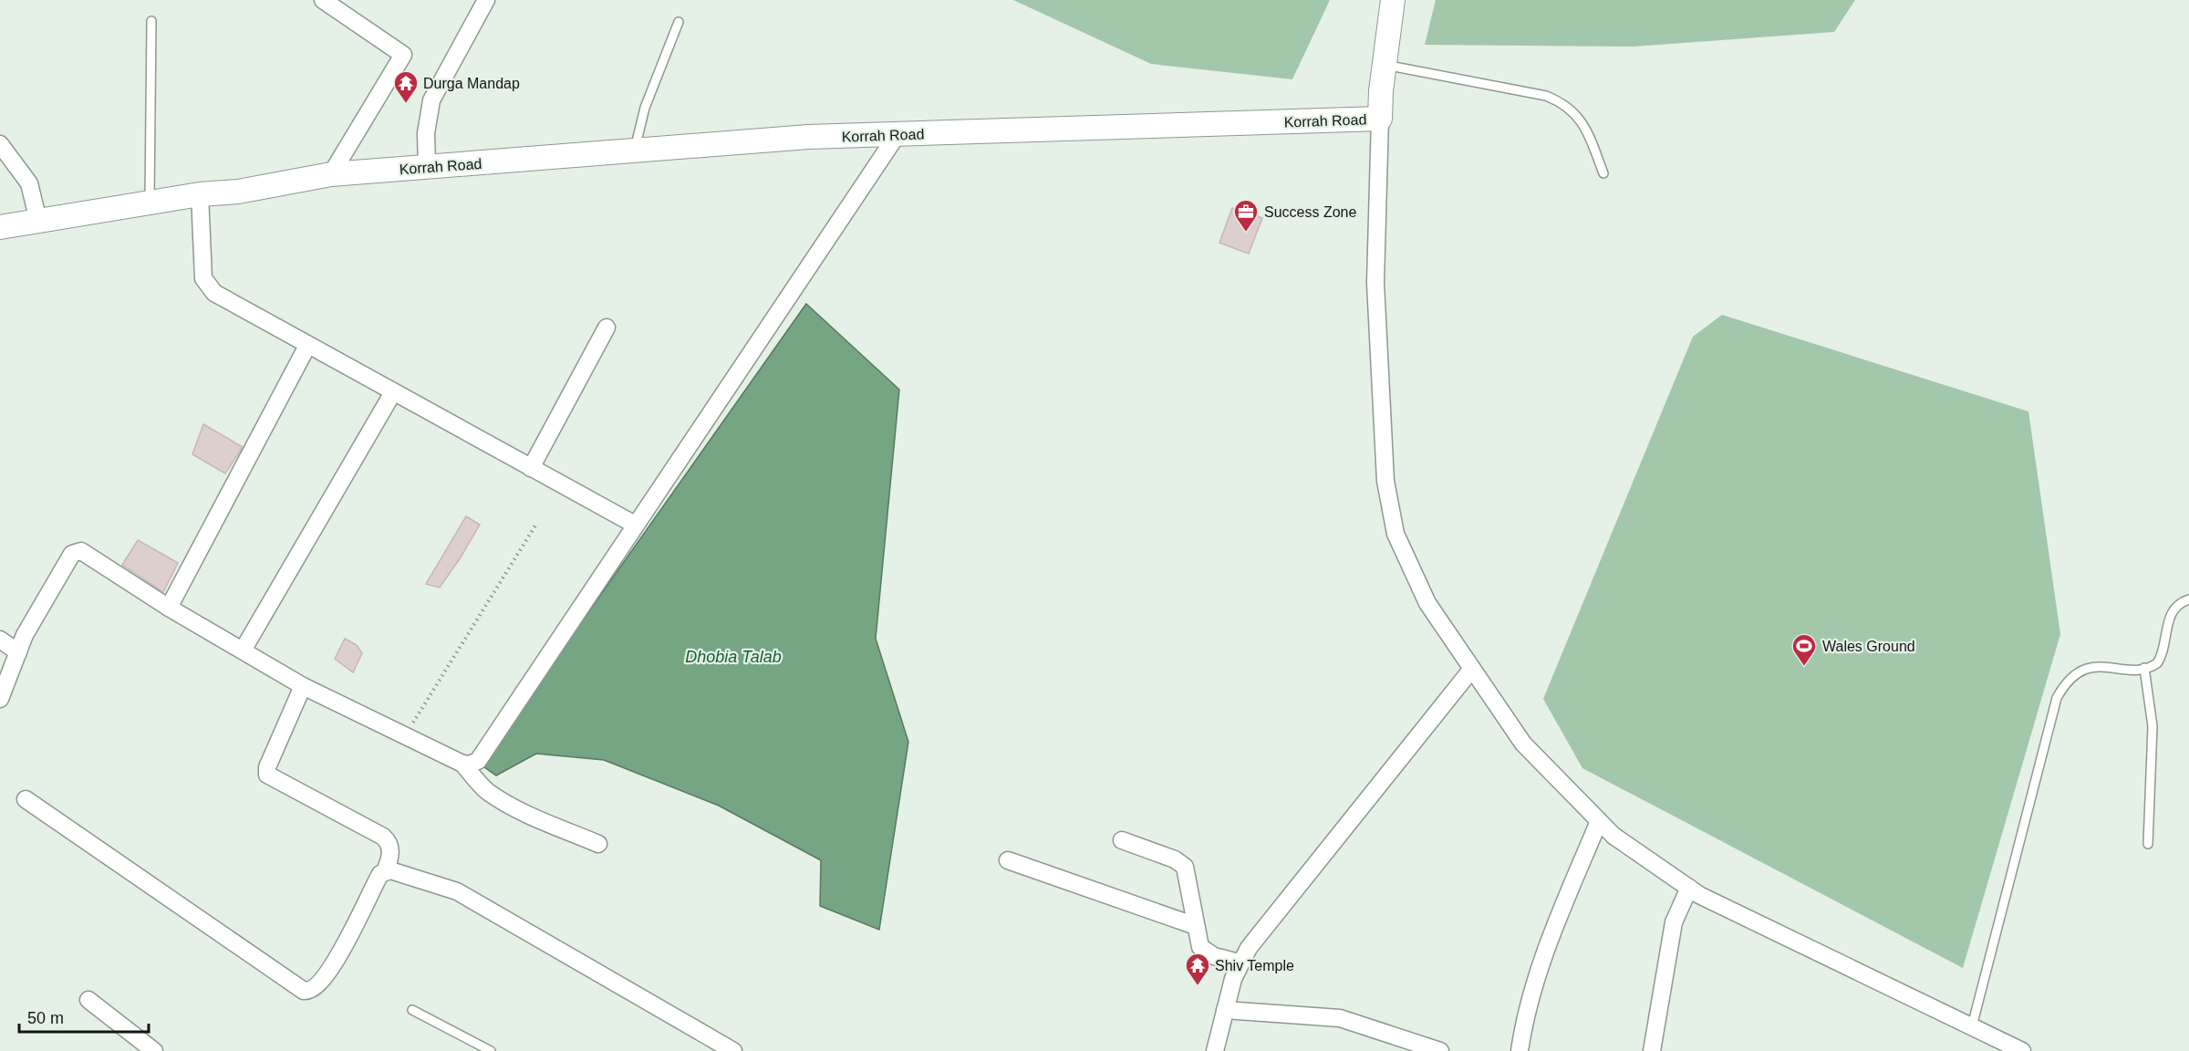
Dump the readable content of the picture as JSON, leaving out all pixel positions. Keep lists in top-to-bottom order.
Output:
{
  "streets": {
    "main road": ["Korrah Road"]
  },
  "water": ["Dhobia Talab"],
  "places": {
    "temple": ["Durga Mandap", "Shiv Temple"],
    "office": ["Success Zone"],
    "sports": ["Wales Ground"]
  },
  "scale_bar": "50 m"
}
